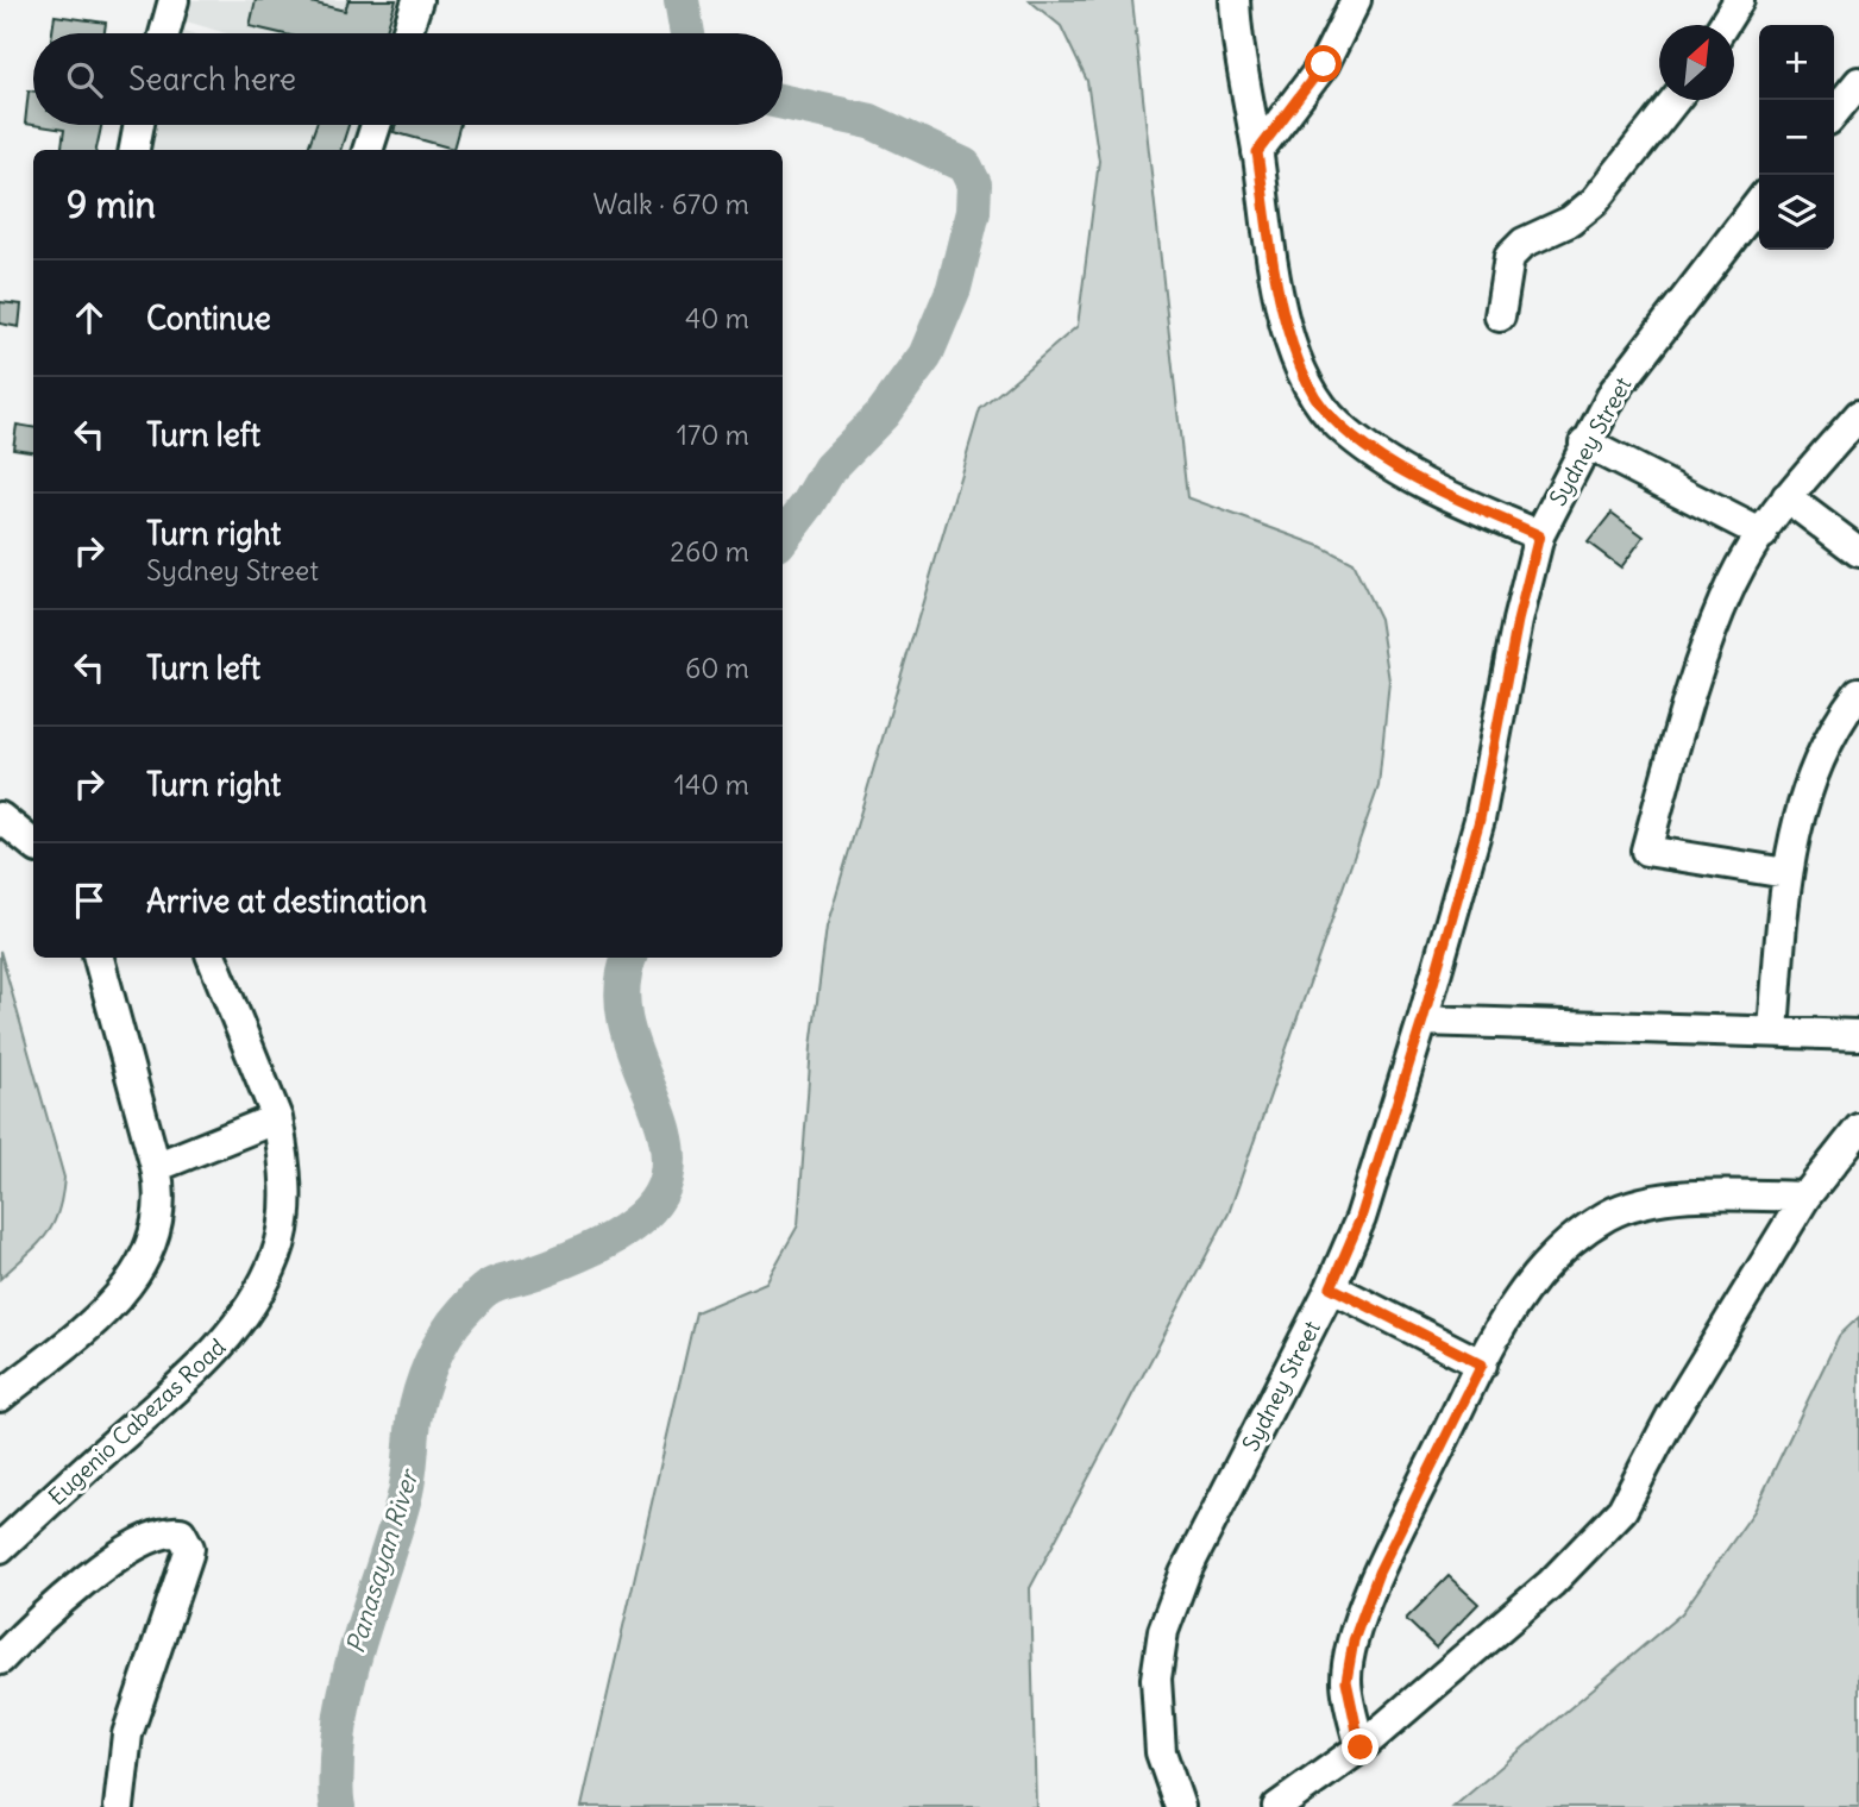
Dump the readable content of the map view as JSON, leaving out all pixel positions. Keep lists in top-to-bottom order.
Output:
{
  "streets": {
    "street": ["Sydney Street", "Eugenio Cabezas Road"]
  },
  "water": ["Panasayan River"],
  "north": "top right",
  "page": {
    "map_buttons": ["+", "−"],
    "search": "Search here",
    "heading": ["9 min", "Walk · 670 m"],
    "list": [
      ["Continue", "40 m"],
      ["Turn left", "170 m"],
      ["Turn right", "Sydney Street", "260 m"],
      ["Turn left", "60 m"],
      ["Turn right", "140 m"],
      "Arrive at destination"
    ]
  }
}
